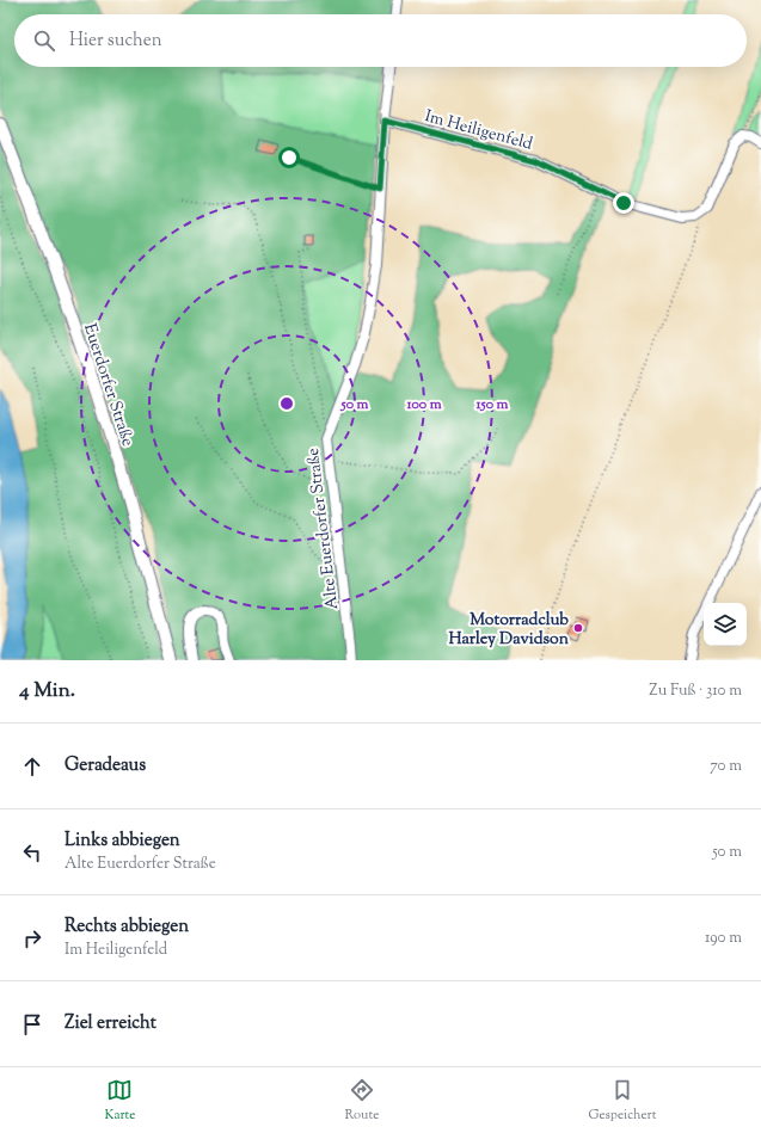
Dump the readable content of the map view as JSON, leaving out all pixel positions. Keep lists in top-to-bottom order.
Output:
{
  "streets": {
    "main road": ["Euerdorfer Straße"],
    "street": ["Im Heiligenfeld", "Alte Euerdorfer Straße"]
  },
  "crossings": [
    ["Im Heiligenfeld", "Alte Euerdorfer Straße"]
  ],
  "places": ["Motorradclub Harley Davidson"],
  "page": {
    "search": "Hier suchen",
    "heading": ["4 Min.", "Zu Fuß · 310 m"],
    "list": [
      ["Geradeaus", "70 m"],
      ["Links abbiegen", "Alte Euerdorfer Straße", "50 m"],
      ["Rechts abbiegen", "Im Heiligenfeld", "190 m"],
      "Ziel erreicht"
    ],
    "nav": ["Karte", "Route", "Gespeichert"]
  },
  "rings": ["50 m", "100 m", "150 m"]
}
